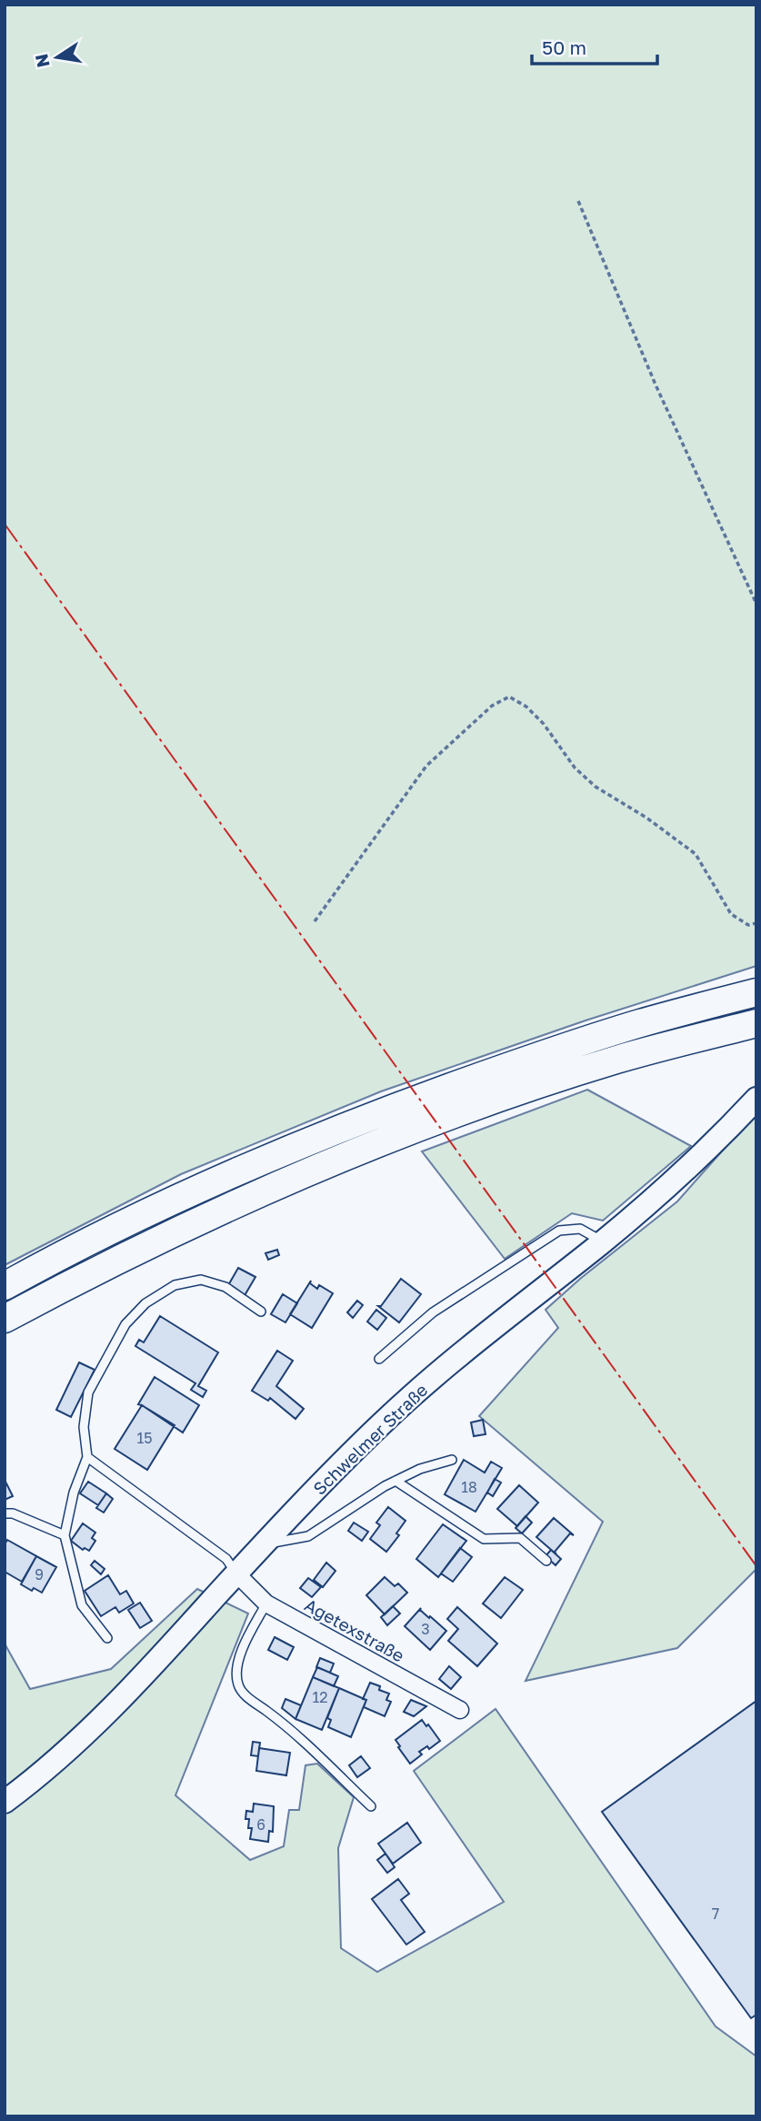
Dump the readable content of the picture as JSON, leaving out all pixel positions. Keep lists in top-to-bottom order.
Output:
{
  "streets": {
    "main road": ["Schwelmer Straße"],
    "street": ["Agetexstraße"]
  },
  "crossings": [
    ["Schwelmer Straße", "Agetexstraße"]
  ],
  "house_numbers": [
    "15",
    "18",
    "9",
    "3",
    "12",
    "6",
    "7"
  ],
  "scale_bar": "50 m",
  "north": "left"
}
